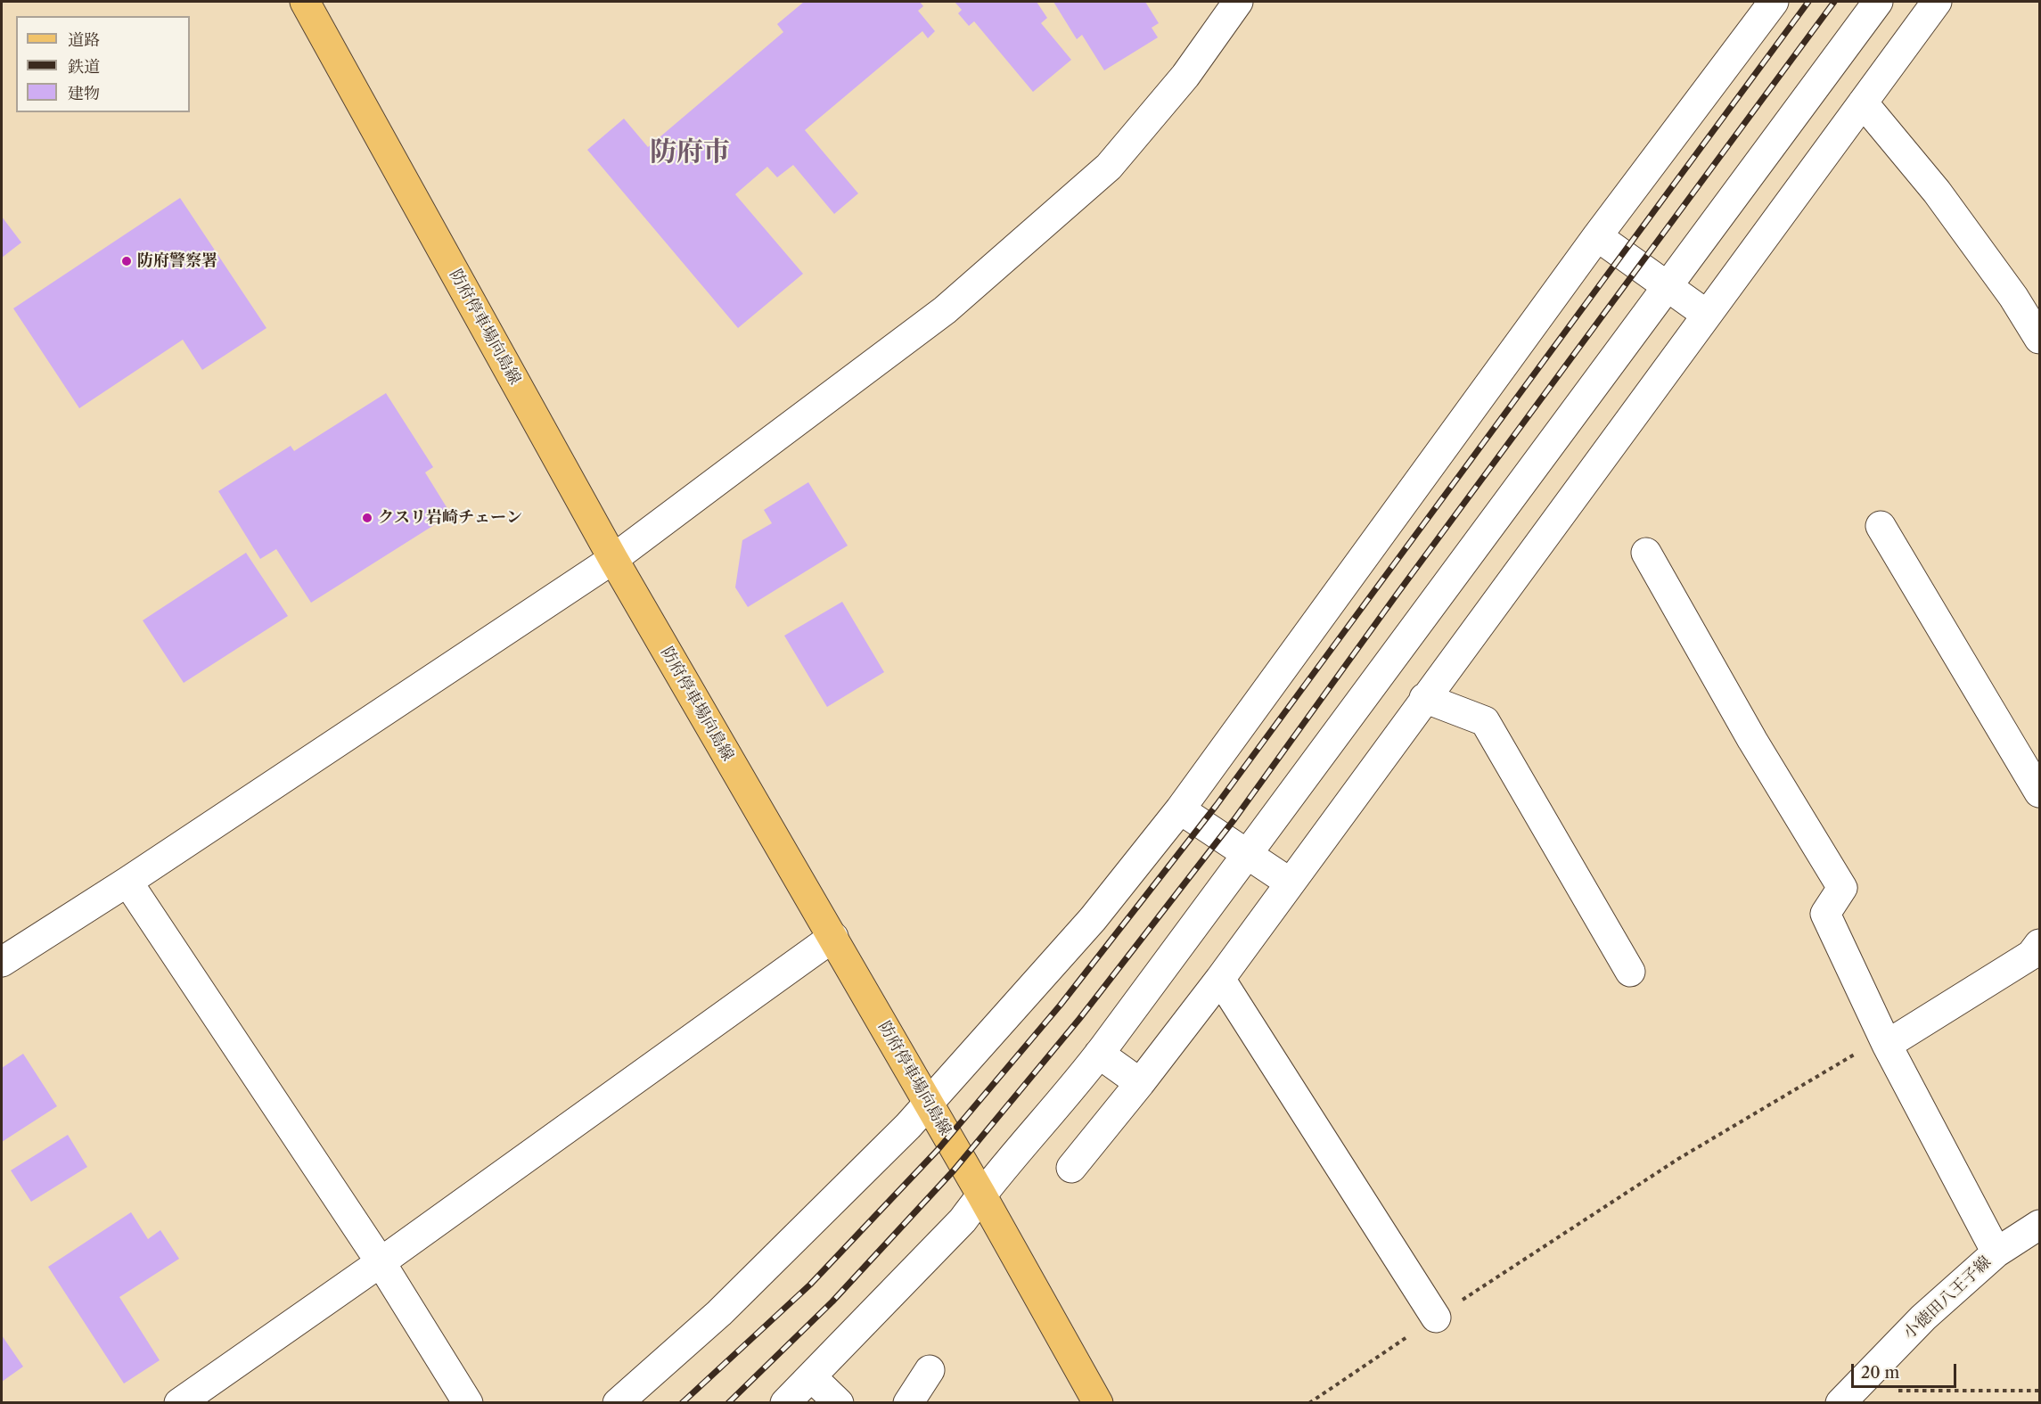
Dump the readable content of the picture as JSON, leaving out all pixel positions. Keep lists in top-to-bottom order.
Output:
{
  "streets": {
    "main road": ["防府停車場向島線"],
    "street": ["小徳田八王子線"]
  },
  "districts": ["防府市"],
  "places": ["防府警察署", "クスリ岩崎チェーン"],
  "legend": ["道路", "鉄道", "建物"],
  "scale_bar": "20 m"
}
